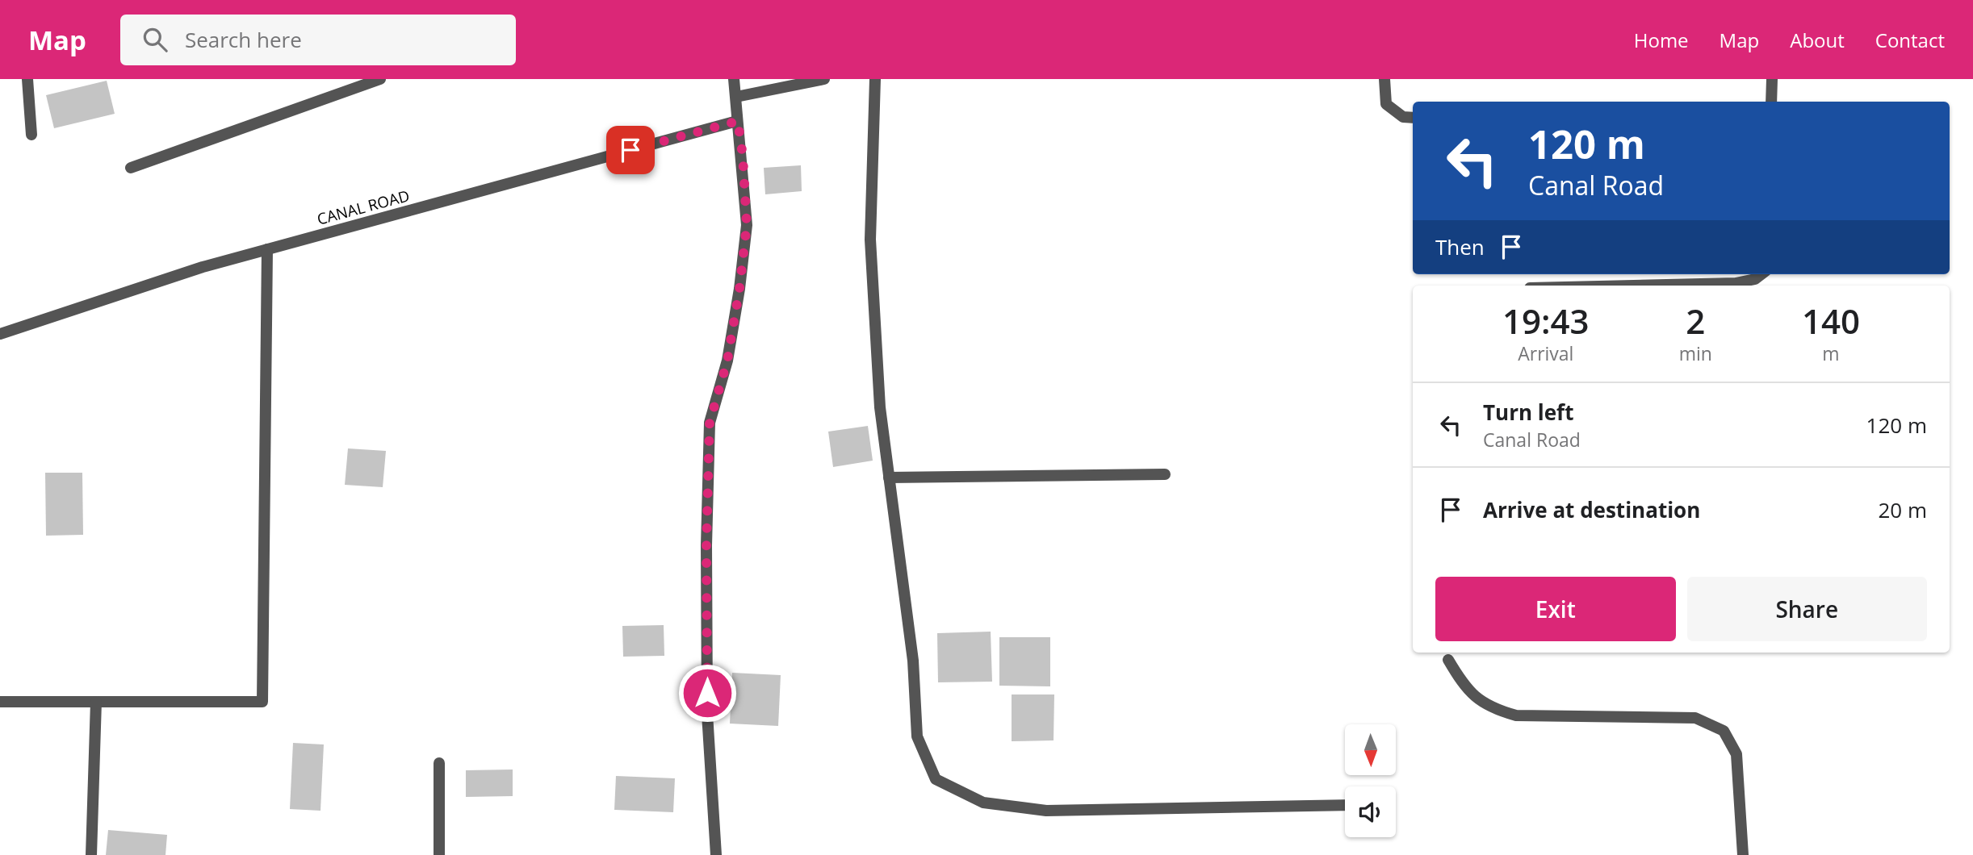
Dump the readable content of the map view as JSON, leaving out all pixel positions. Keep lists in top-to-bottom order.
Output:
{
  "streets": {
    "street": ["CANAL ROAD"]
  },
  "north": "bottom",
  "page": {
    "header": "Map",
    "search": "Search here",
    "nav": [
      "Home",
      "Map",
      "About",
      "Contact"
    ],
    "turn": ["120 m", "Canal Road"],
    "then": "Then",
    "eta": [
      "19:43",
      "Arrival",
      "2",
      "min",
      "140",
      "m"
    ],
    "list": [
      {
        "name": "Turn left",
        "note": "Canal Road",
        "value": "120 m"
      },
      {
        "name": "Arrive at destination",
        "value": "20 m"
      }
    ],
    "buttons": ["Exit", "Share"]
  }
}
